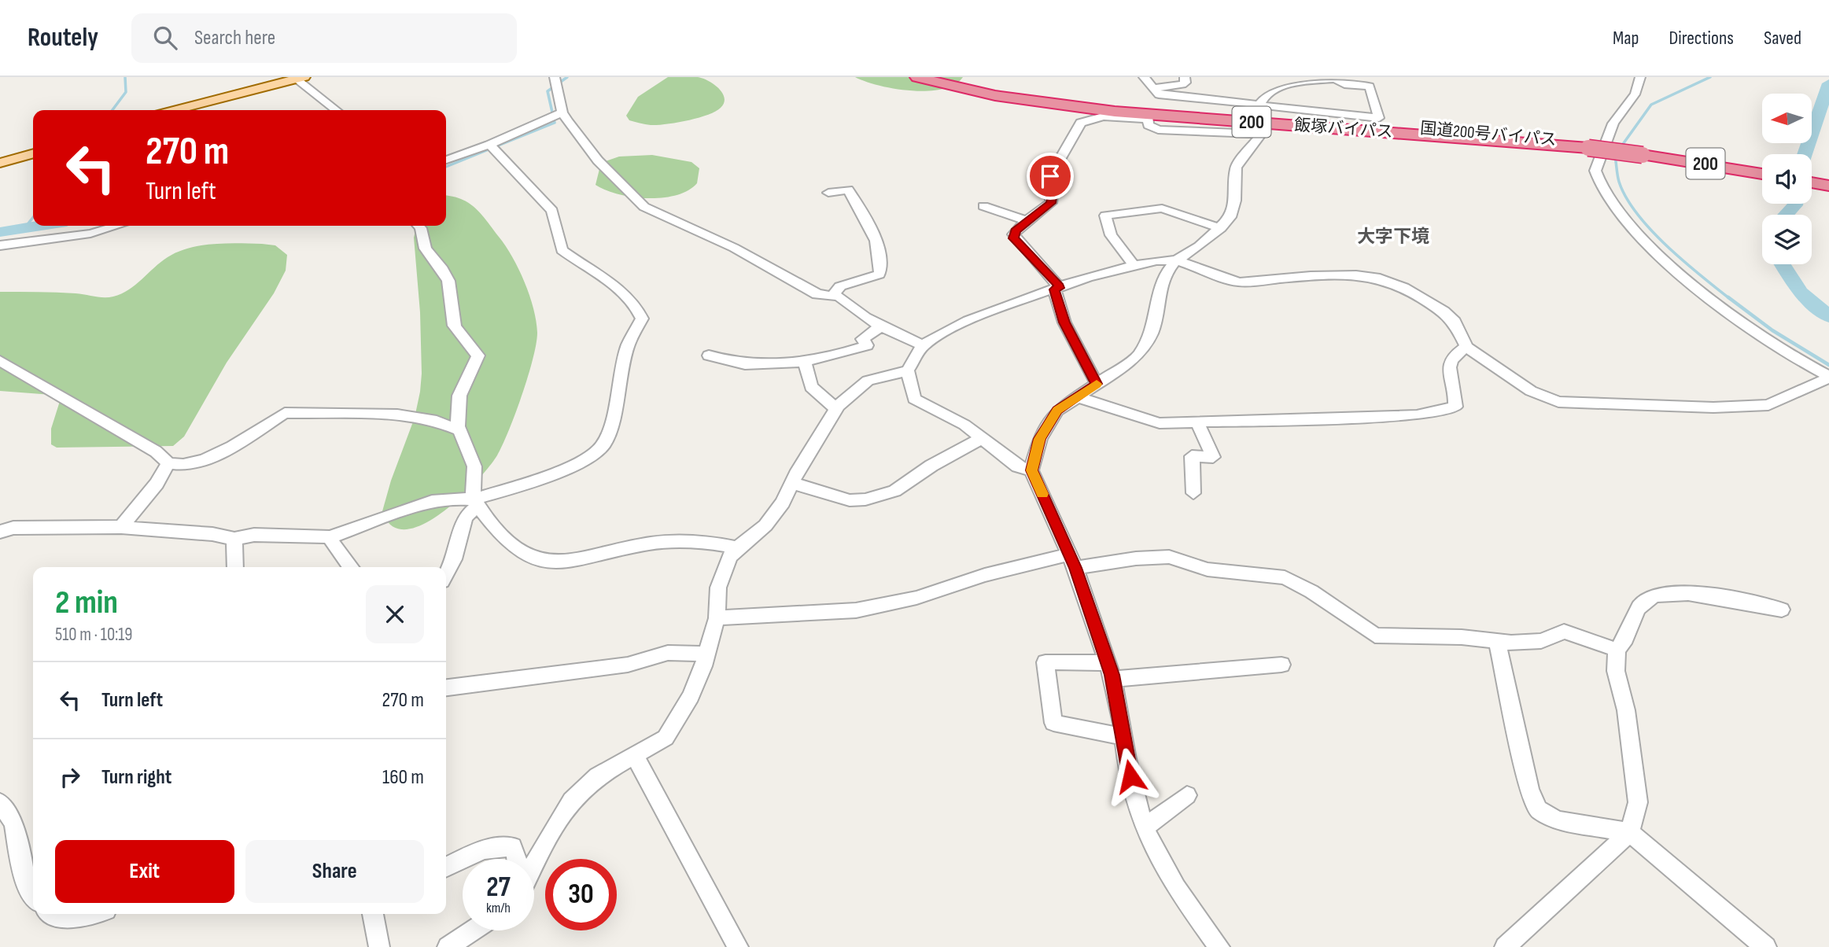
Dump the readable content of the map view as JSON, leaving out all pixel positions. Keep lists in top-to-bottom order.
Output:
{
  "streets": {
    "highway": ["200", "国道200号バイパス"]
  },
  "crossings": [
    ["200", "国道200号バイパス"]
  ],
  "districts": ["大字下境"],
  "north": "left",
  "page": {
    "header": "Routely",
    "search": "Search here",
    "nav": ["Map", "Directions", "Saved"],
    "turn": ["270 m", "Turn left"],
    "heading": ["2 min", "510 m · 10:19"],
    "list": [
      {
        "name": "Turn left",
        "value": "270 m"
      },
      {
        "name": "Turn right",
        "value": "160 m"
      }
    ],
    "buttons": ["Exit", "Share"],
    "speed": "27 km/h",
    "limit": "30"
  }
}
